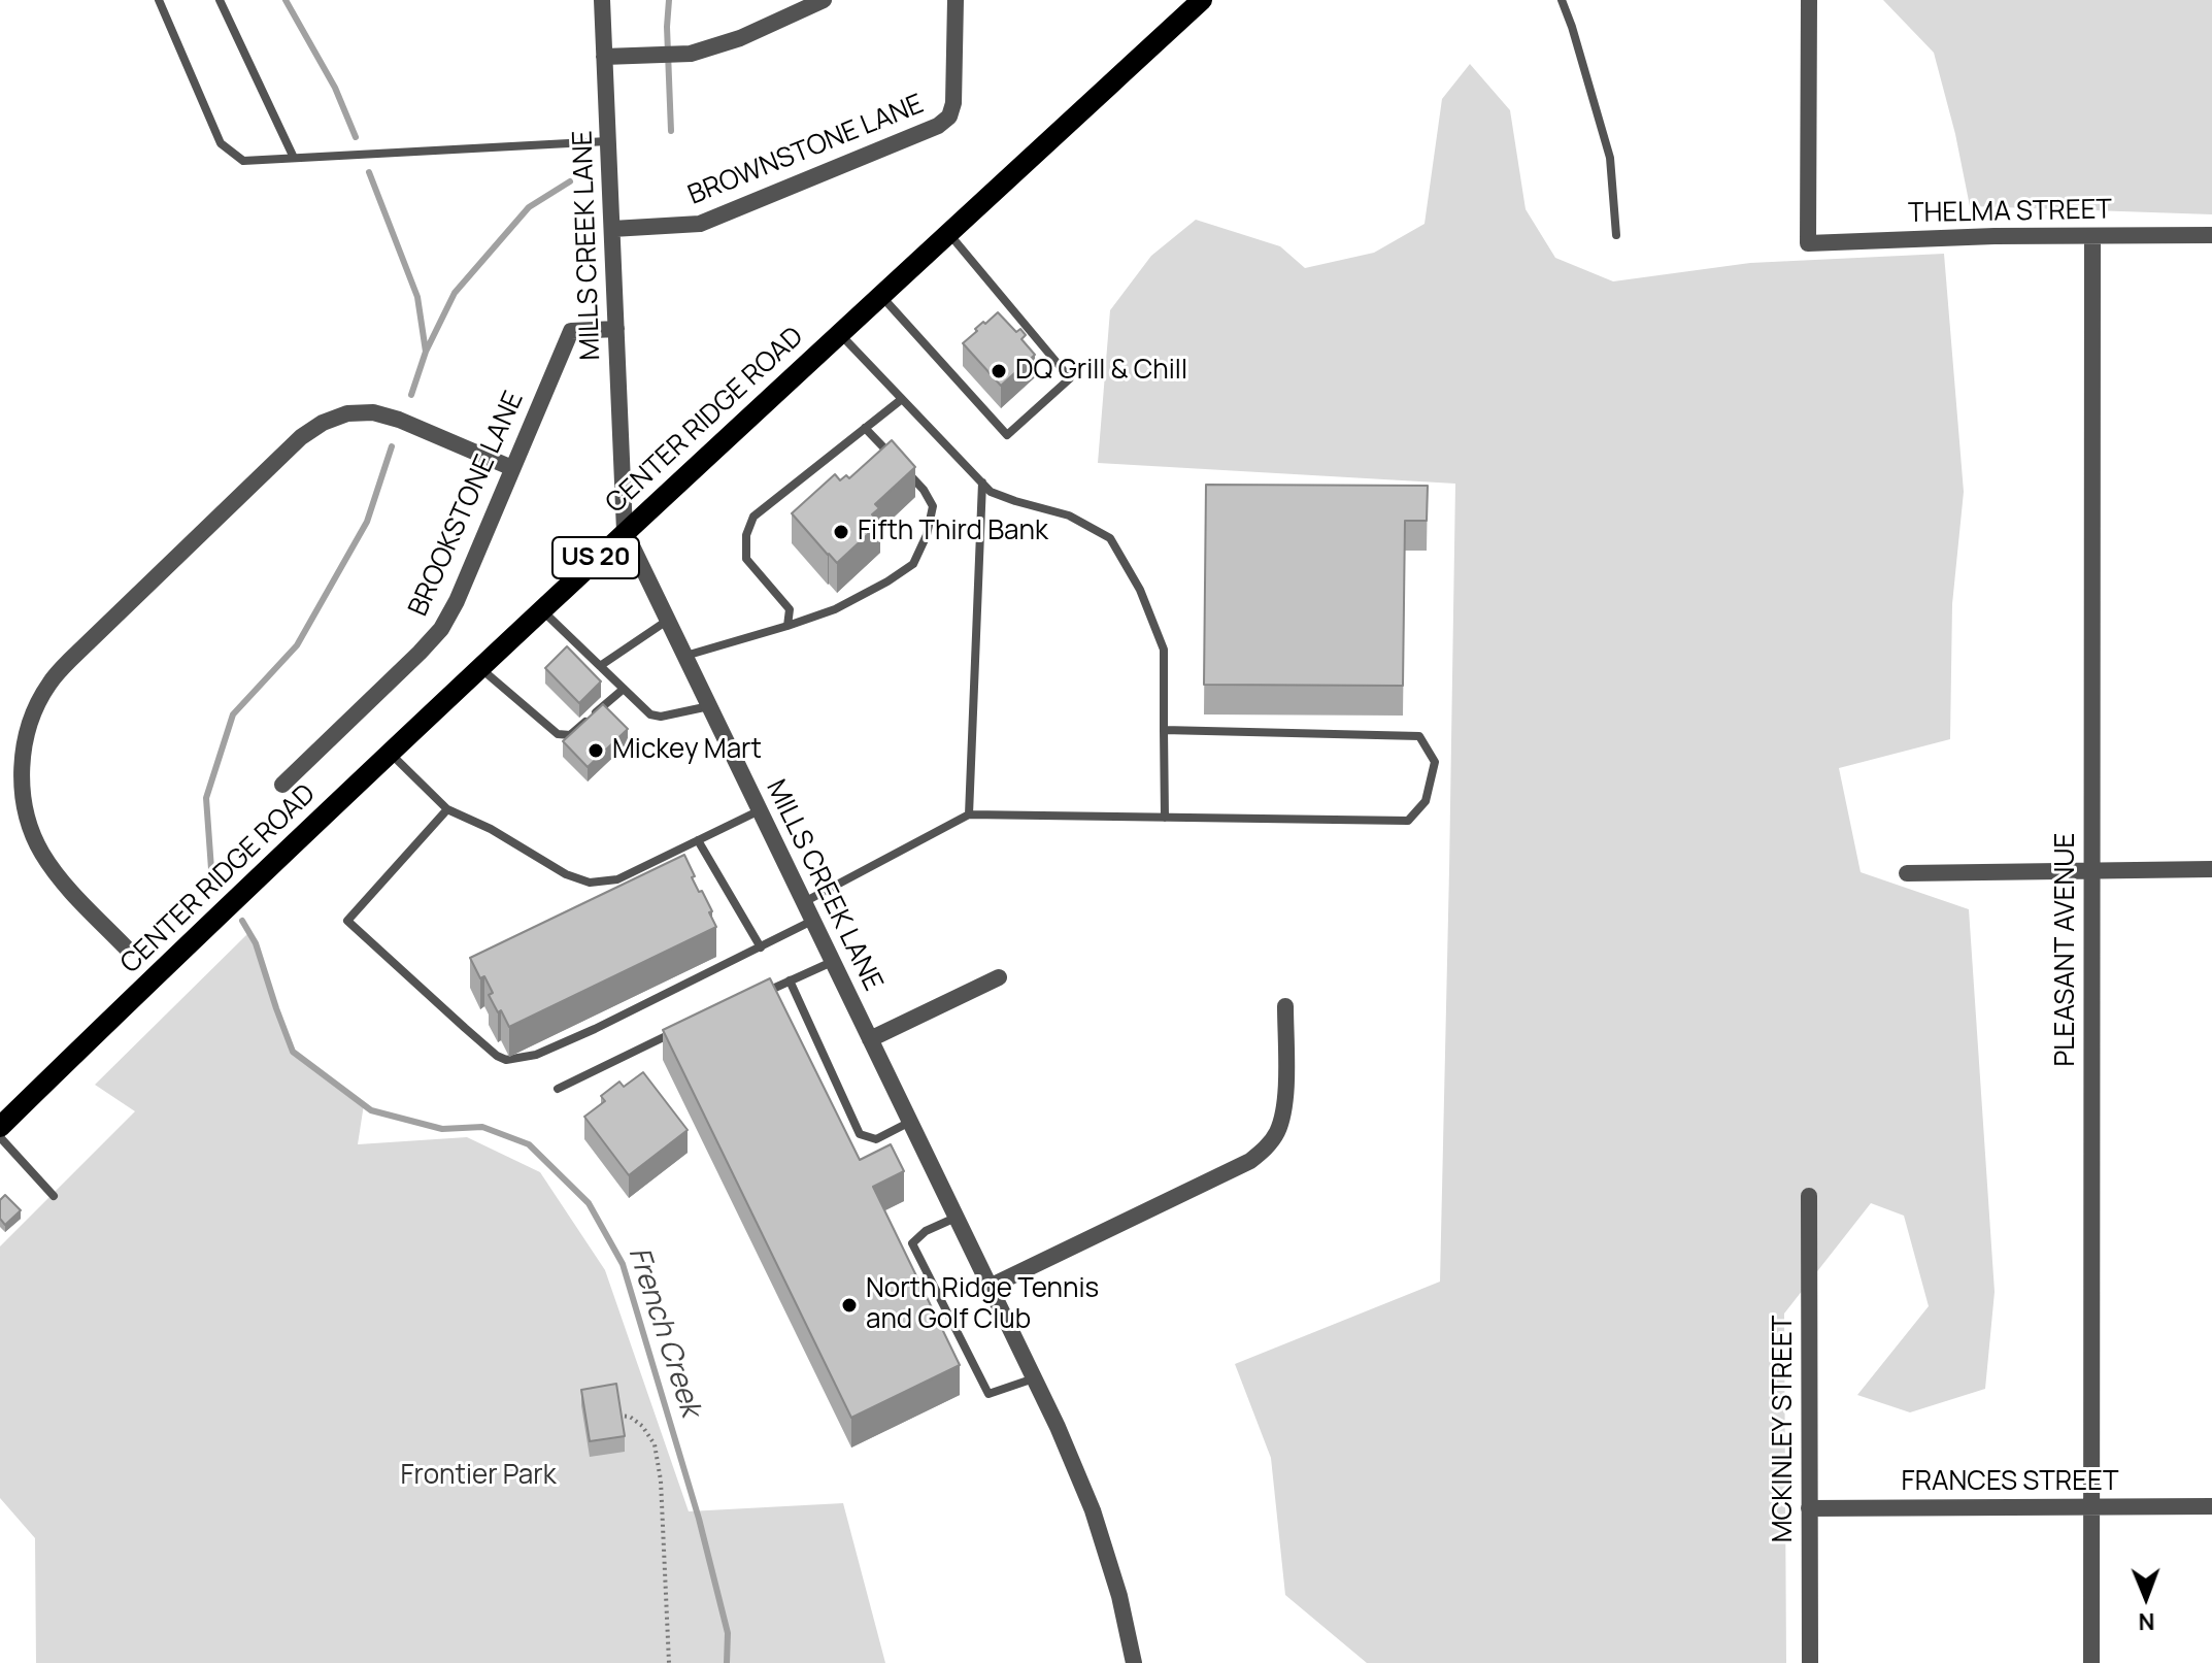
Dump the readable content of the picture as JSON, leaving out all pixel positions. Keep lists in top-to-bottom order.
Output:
{
  "streets": {
    "main road": ["CENTER RIDGE ROAD", "US 20"],
    "street": [
      "BROWNSTONE LANE",
      "THELMA STREET",
      "MILLS CREEK LANE",
      "BROOKSTONE LANE",
      "PLEASANT AVENUE",
      "MCKINLEY STREET",
      "FRANCES STREET"
    ]
  },
  "crossings": [
    ["BROWNSTONE LANE", "MILLS CREEK LANE"],
    ["THELMA STREET", "PLEASANT AVENUE"],
    ["MILLS CREEK LANE", "CENTER RIDGE ROAD"],
    ["MILLS CREEK LANE", "BROOKSTONE LANE"],
    ["PLEASANT AVENUE", "FRANCES STREET"],
    ["MCKINLEY STREET", "FRANCES STREET"]
  ],
  "water": ["French Creek"],
  "parks": ["Frontier Park"],
  "places": [
    "DQ Grill & Chill",
    "Fifth Third Bank",
    "Mickey Mart",
    "North Ridge Tennis and Golf Club"
  ],
  "north": "bottom"
}
